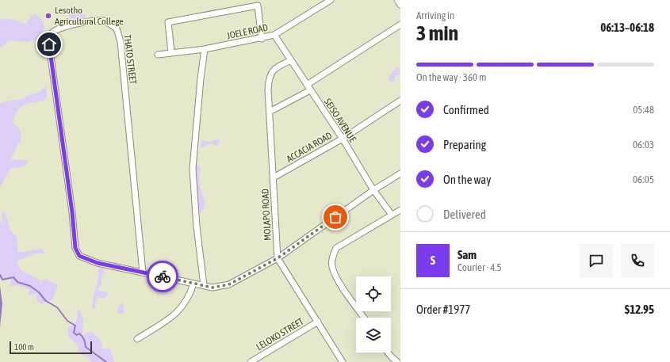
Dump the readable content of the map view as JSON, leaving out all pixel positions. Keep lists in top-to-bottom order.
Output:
{
  "streets": {
    "street": [
      "JOELE ROAD",
      "THATO STREET",
      "SEISO AVENUE",
      "ACCACIA ROAD",
      "MOLAPO ROAD",
      "LELOKO STREET"
    ]
  },
  "crossings": [
    ["JOELE ROAD", "SEISO AVENUE"],
    ["SEISO AVENUE", "ACCACIA ROAD"],
    ["SEISO AVENUE", "MOLAPO ROAD"],
    ["ACCACIA ROAD", "MOLAPO ROAD"],
    ["MOLAPO ROAD", "LELOKO STREET"]
  ],
  "places": ["Lesotho Agricultural College"],
  "scale_bar": "100 m",
  "page": {
    "heading": ["3 min", "Arriving in", "06:13–06:18"],
    "panel": [
      "Sam",
      "Courier · 4.5",
      "Order #1977",
      "$12.95"
    ],
    "bar": "On the way · 360 m",
    "list": [
      ["Confirmed", "05:48"],
      ["Preparing", "06:03"],
      ["On the way", "06:05"],
      "Delivered"
    ],
    "round": "S",
    "scale": "100 m"
  }
}
